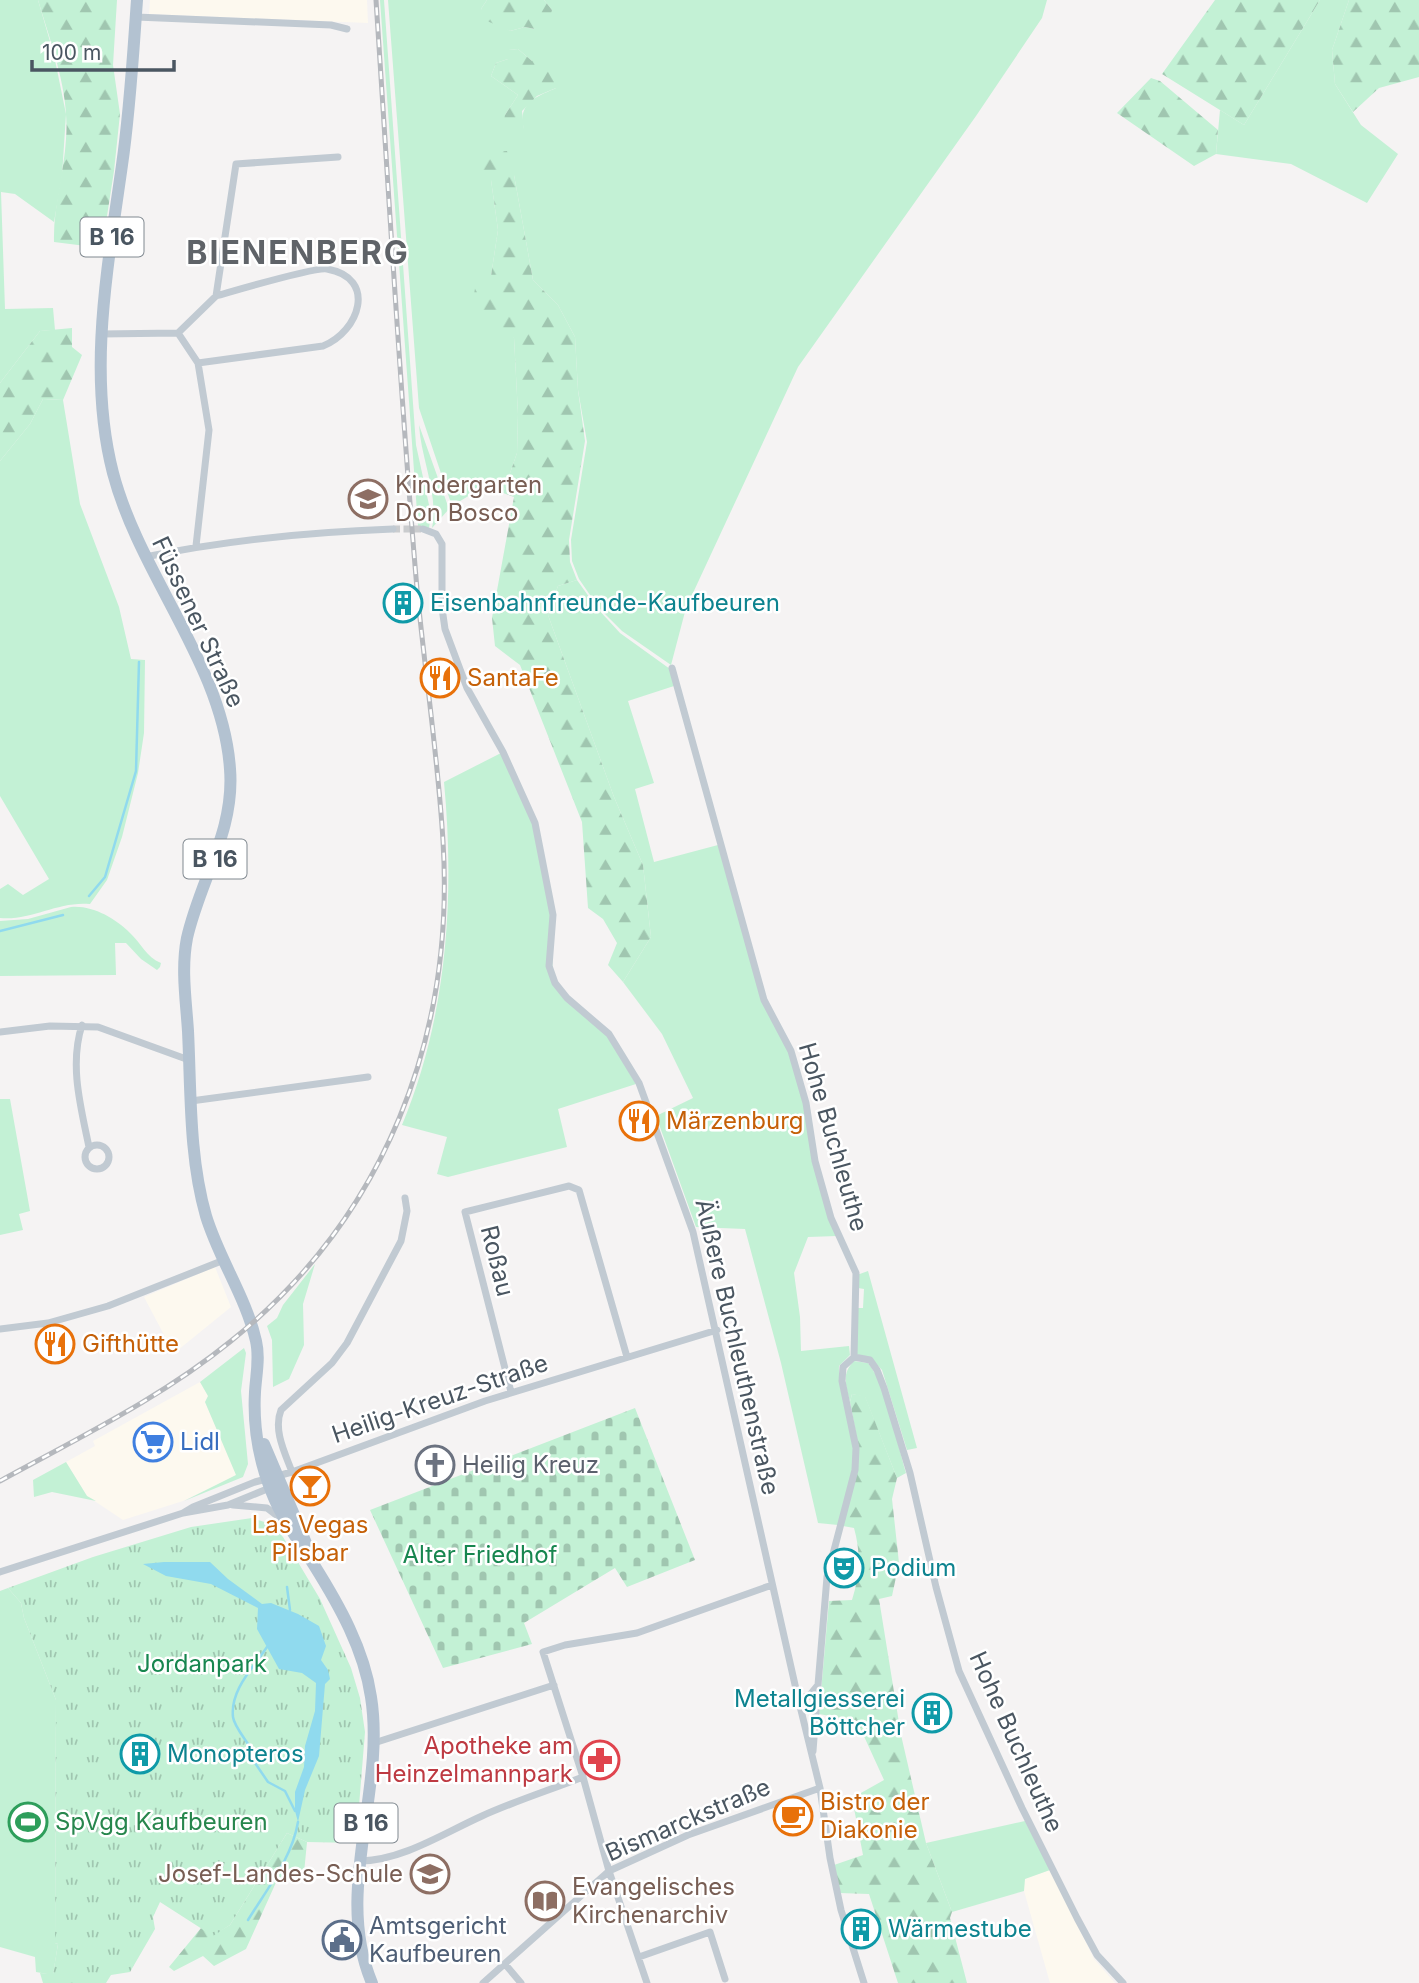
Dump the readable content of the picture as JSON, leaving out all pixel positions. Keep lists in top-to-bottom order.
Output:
{
  "streets": {
    "main road": ["B 16", "Füssener Straße"],
    "street": [
      "Hohe Buchleuthe",
      "Roßau",
      "Äußere Buchleuthenstraße",
      "Heilig-Kreuz-Straße",
      "Bismarckstraße"
    ]
  },
  "crossings": [
    ["B 16", "Füssener Straße"],
    ["B 16", "Heilig-Kreuz-Straße"],
    ["Füssener Straße", "Heilig-Kreuz-Straße"],
    ["Roßau", "Heilig-Kreuz-Straße"],
    ["Äußere Buchleuthenstraße", "Heilig-Kreuz-Straße"],
    ["Äußere Buchleuthenstraße", "Bismarckstraße"]
  ],
  "districts": ["BIENENBERG"],
  "parks": ["Alter Friedhof", "Jordanpark"],
  "places": {
    "school or university": ["Kindergarten Don Bosco", "Josef-Landes-Schule"],
    "building": [
      "Eisenbahnfreunde-Kaufbeuren",
      "Metallgiesserei Böttcher",
      "Monopteros",
      "Wärmestube"
    ],
    "restaurant": ["SantaFe", "Märzenburg", "Gifthütte"],
    "supermarket": ["Lidl"],
    "church": ["Heilig Kreuz"],
    "bar": ["Las Vegas Pilsbar"],
    "theatre": ["Podium"],
    "pharmacy": ["Apotheke am Heinzelmannpark"],
    "cafe": ["Bistro der Diakonie"],
    "sports": ["SpVgg Kaufbeuren"],
    "library": ["Evangelisches Kirchenarchiv"],
    "public building": ["Amtsgericht Kaufbeuren"]
  },
  "scale_bar": "100 m"
}
